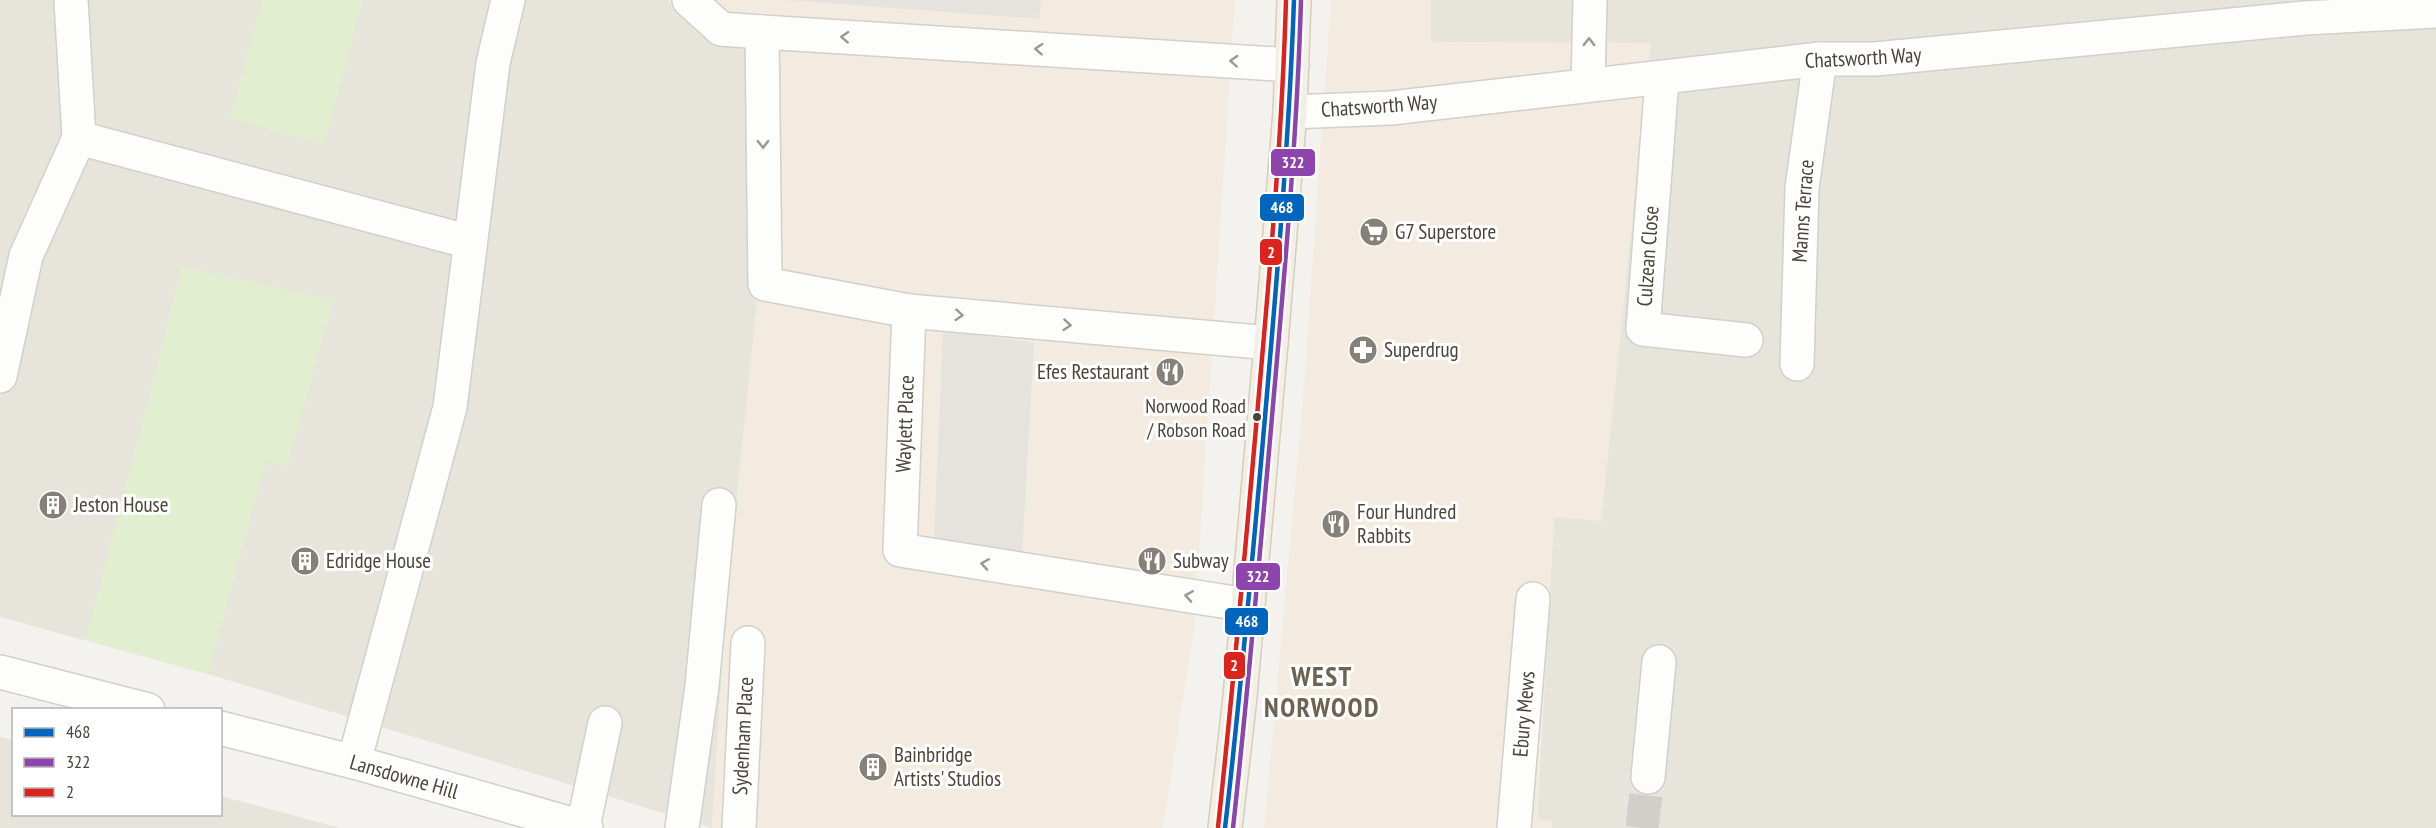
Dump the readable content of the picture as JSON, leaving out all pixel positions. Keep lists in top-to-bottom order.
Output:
{
  "streets": {
    "street": [
      "Chatsworth Way",
      "Manns Terrace",
      "Culzean Close",
      "Waylett Place",
      "Ebury Mews",
      "Sydenham Place",
      "Lansdowne Hill"
    ]
  },
  "crossings": [
    ["Chatsworth Way", "Manns Terrace"],
    ["Chatsworth Way", "Culzean Close"]
  ],
  "districts": ["WEST NORWOOD"],
  "places": {
    "supermarket": ["G7 Superstore"],
    "pharmacy": ["Superdrug"],
    "restaurant": ["Efes Restaurant", "Four Hundred Rabbits", "Subway"],
    "other": ["Norwood Road / Robson Road"],
    "building": ["Jeston House", "Edridge House", "Bainbridge Artists' Studios"]
  },
  "lines": ["transit line 468", "transit line 322", "transit line 2"],
  "legend": ["468", "322", "2"]
}
